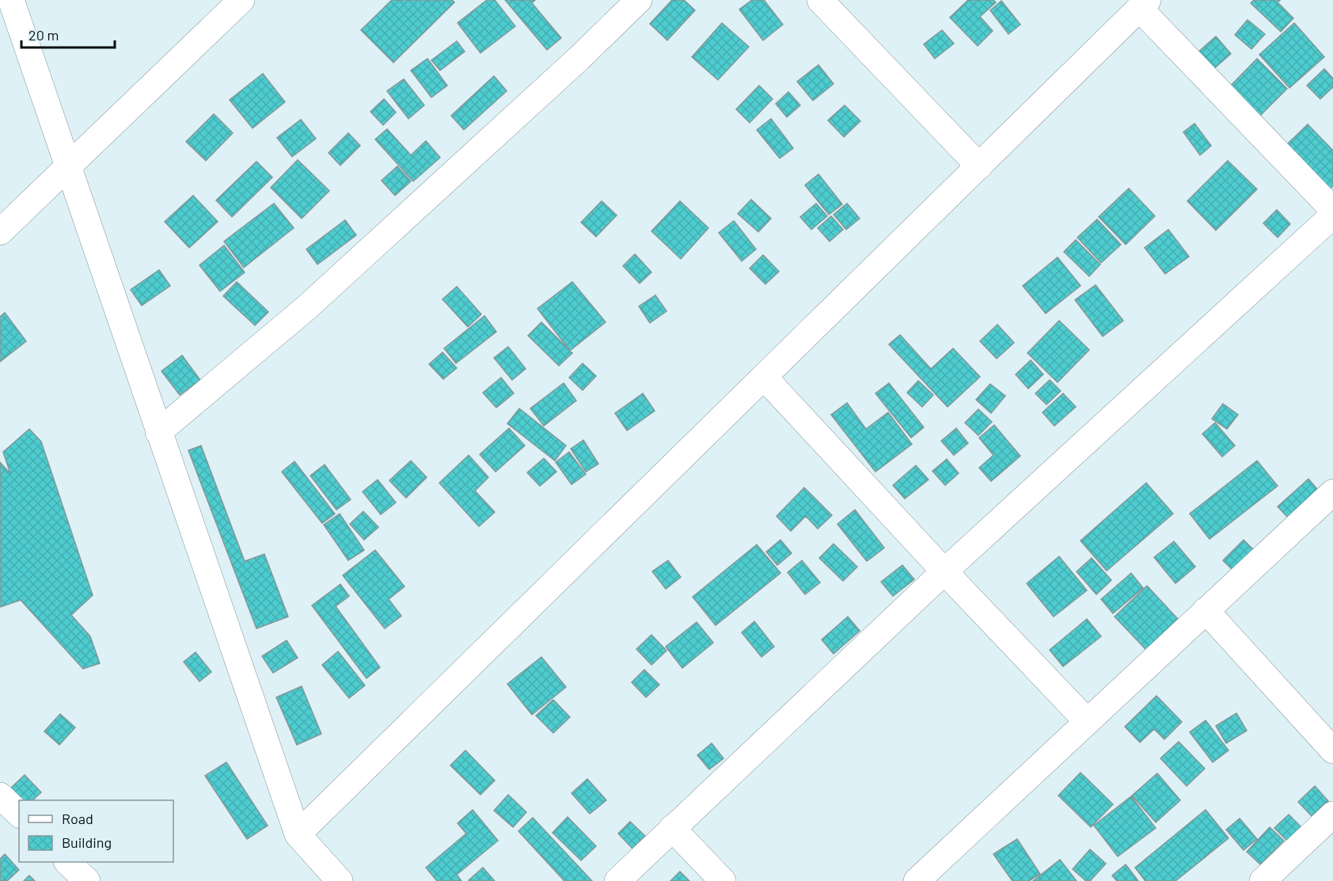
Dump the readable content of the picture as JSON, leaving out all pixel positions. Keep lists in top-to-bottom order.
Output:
{
  "legend": ["Road", "Building"],
  "scale_bar": "20 m"
}
